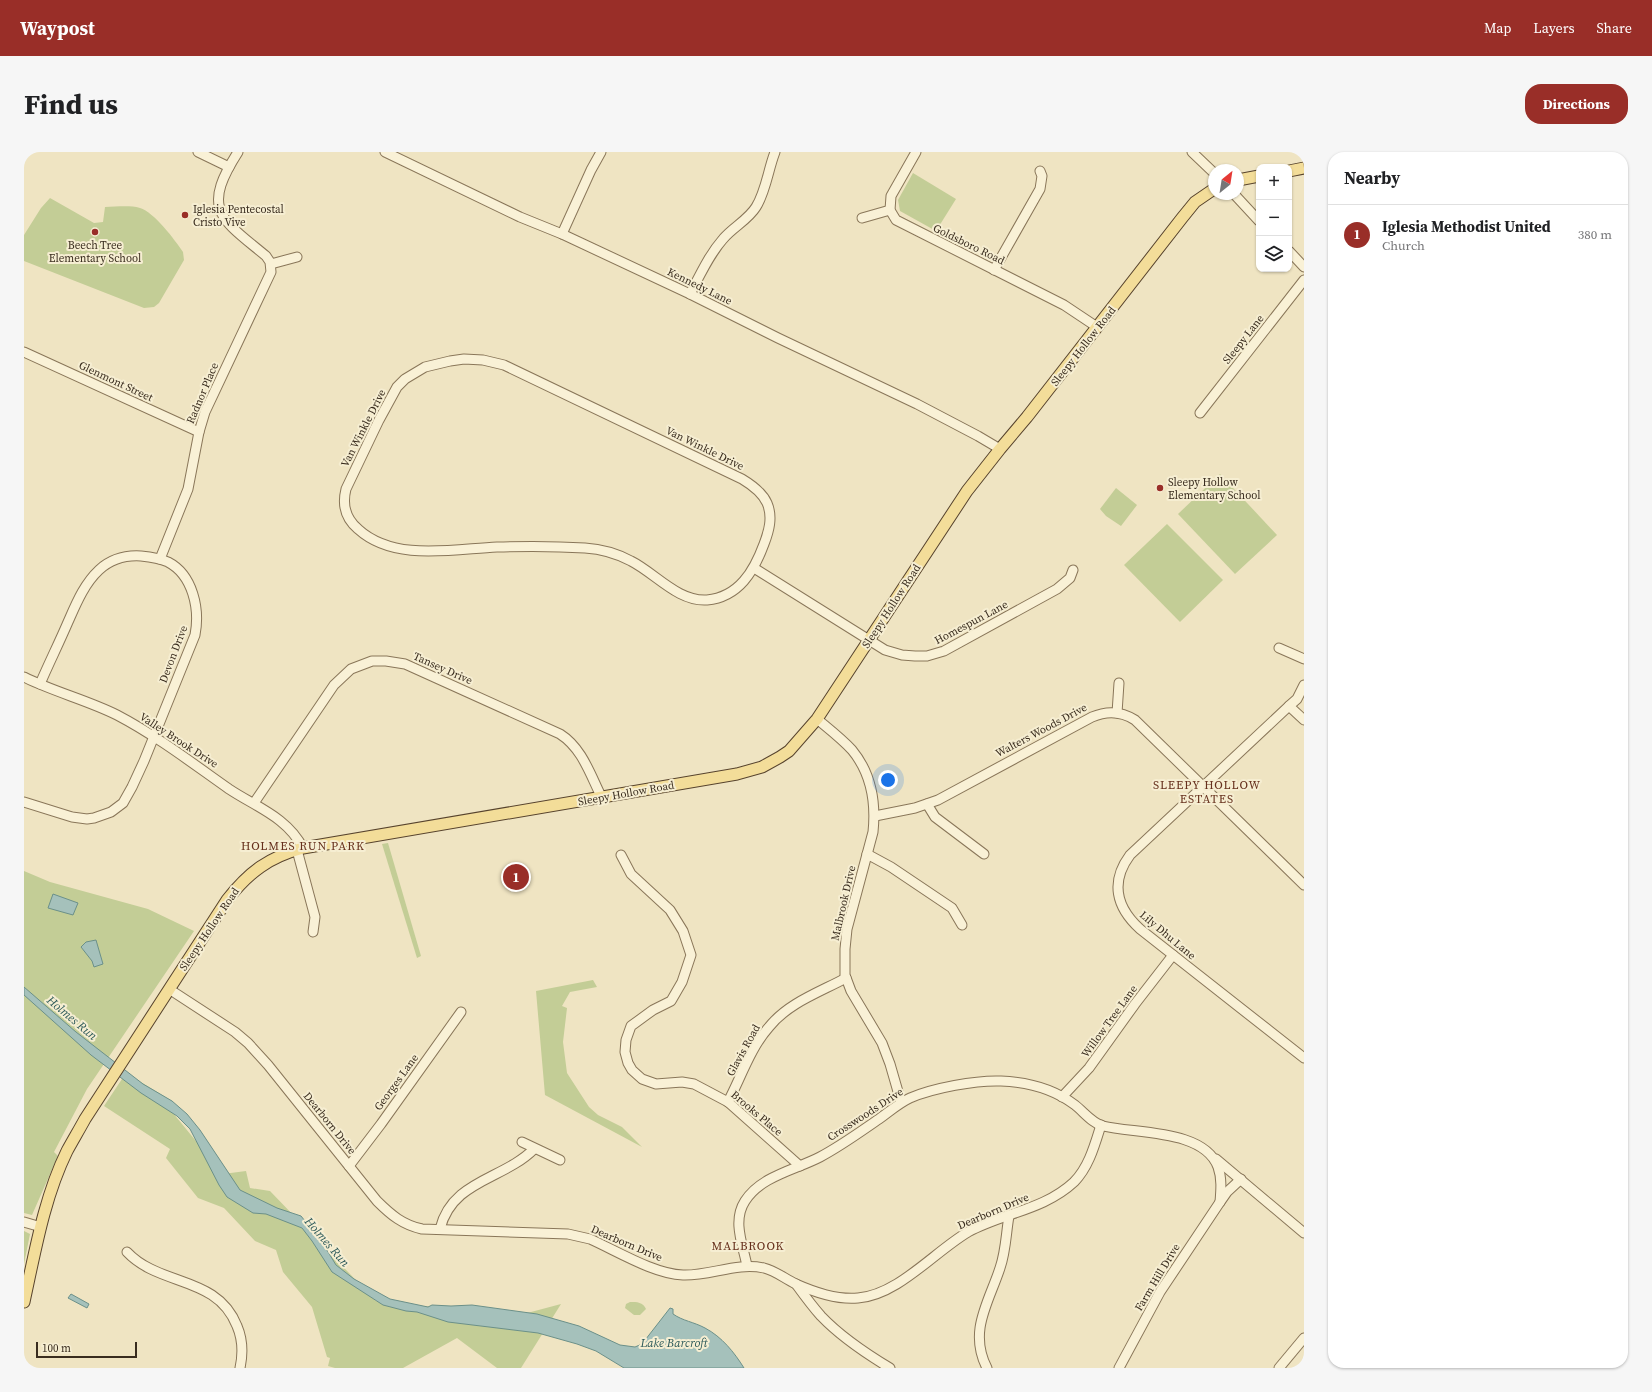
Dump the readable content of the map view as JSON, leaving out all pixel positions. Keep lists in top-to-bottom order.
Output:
{
  "streets": {
    "main road": ["Sleepy Hollow Road"],
    "street": [
      "Goldsboro Road",
      "Kennedy Lane",
      "Sleepy Lane",
      "Glenmont Street",
      "Radnor Place",
      "Van Winkle Drive",
      "Homespun Lane",
      "Devon Drive",
      "Tansey Drive",
      "Walters Woods Drive",
      "Valley Brook Drive",
      "Malbrook Drive",
      "Lily Dhu Lane",
      "Willow Tree Lane",
      "Glavis Road",
      "Georges Lane",
      "Brooks Place",
      "Crosswoods Drive",
      "Dearborn Drive",
      "Farm Hill Drive"
    ]
  },
  "crossings": [
    ["Goldsboro Road", "Sleepy Hollow Road"],
    ["Kennedy Lane", "Sleepy Hollow Road"],
    ["Sleepy Hollow Road", "Homespun Lane"],
    ["Sleepy Hollow Road", "Tansey Drive"],
    ["Sleepy Hollow Road", "Valley Brook Drive"],
    ["Sleepy Hollow Road", "Malbrook Drive"],
    ["Sleepy Hollow Road", "Dearborn Drive"],
    ["Glenmont Street", "Radnor Place"],
    ["Radnor Place", "Devon Drive"],
    ["Devon Drive", "Valley Brook Drive"],
    ["Tansey Drive", "Valley Brook Drive"],
    ["Walters Woods Drive", "Malbrook Drive"],
    ["Walters Woods Drive", "Lily Dhu Lane"],
    ["Malbrook Drive", "Glavis Road"],
    ["Malbrook Drive", "Crosswoods Drive"],
    ["Lily Dhu Lane", "Willow Tree Lane"],
    ["Willow Tree Lane", "Crosswoods Drive"],
    ["Glavis Road", "Brooks Place"],
    ["Georges Lane", "Dearborn Drive"],
    ["Brooks Place", "Crosswoods Drive"],
    ["Crosswoods Drive", "Dearborn Drive"]
  ],
  "districts": ["SLEEPY HOLLOW ESTATES", "HOLMES RUN PARK", "MALBROOK"],
  "water": ["Holmes Run", "Lake Barcroft"],
  "places": ["Iglesia Pentecostal Cristo Vive", "Beech Tree Elementary School", "Sleepy Hollow Elementary School"],
  "scale_bar": "100 m",
  "north": "top right",
  "page": {
    "header": "Waypost",
    "nav": ["Map", "Layers", "Share"],
    "buttons": "Directions",
    "title": "Find us",
    "heading": "Nearby",
    "map_buttons": ["+", "−"],
    "list": [
      {
        "mark": "1",
        "name": "Iglesia Methodist United",
        "note": "Church",
        "value": "380 m"
      }
    ],
    "pins": "1",
    "scale": "100 m"
  }
}
